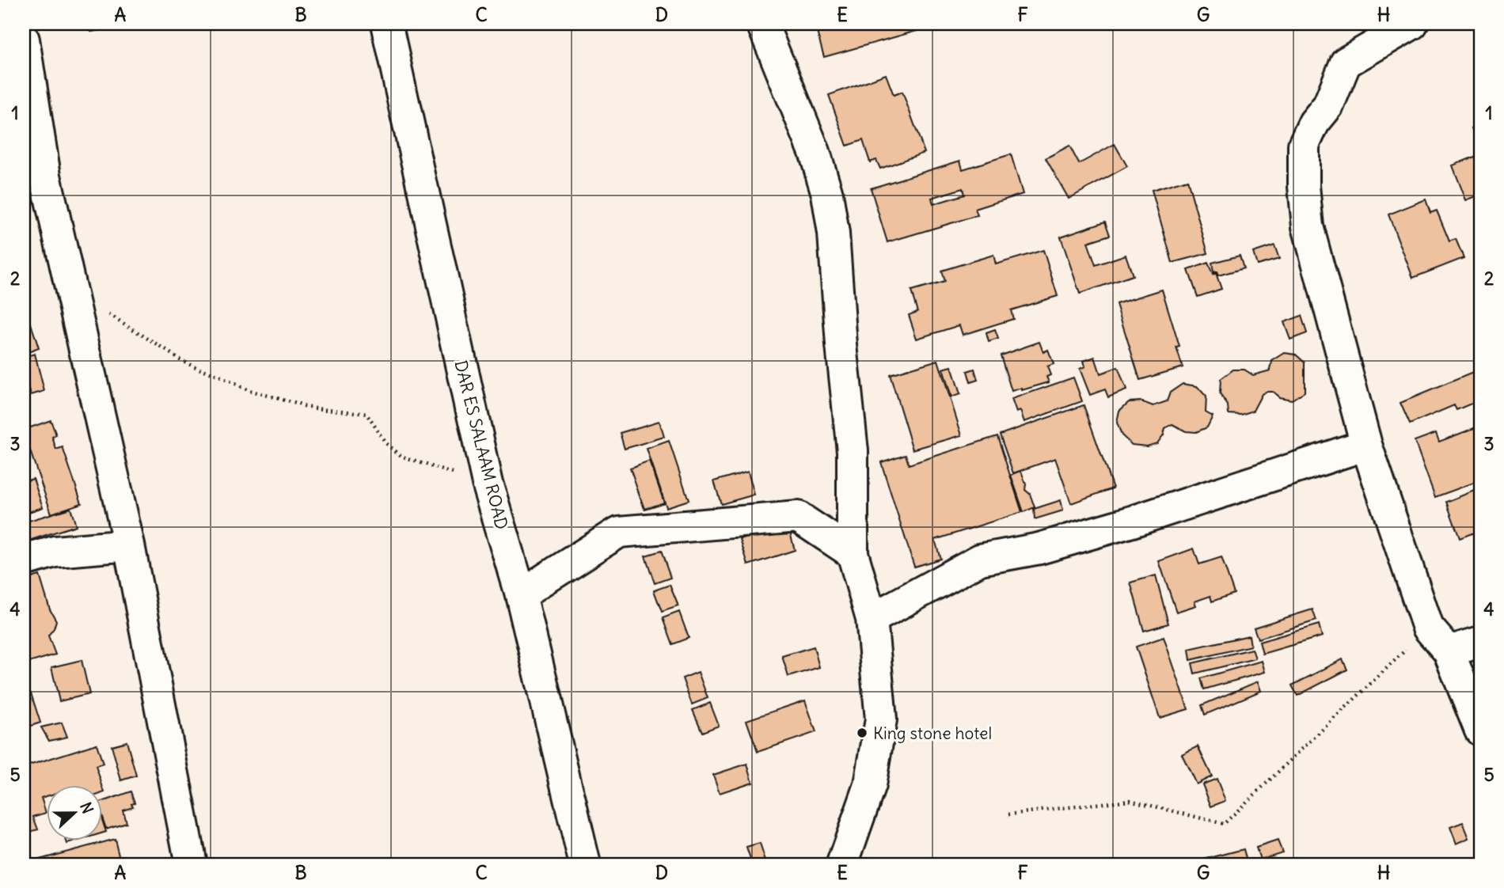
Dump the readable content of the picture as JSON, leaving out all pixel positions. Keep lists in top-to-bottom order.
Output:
{
  "streets": {
    "main road": ["DAR ES SALAAM ROAD"]
  },
  "places": ["King stone hotel"],
  "north": "right",
  "grid": {
    "columns": [
      "A",
      "B",
      "C",
      "D",
      "E",
      "F",
      "G",
      "H"
    ],
    "rows": [
      "1",
      "2",
      "3",
      "4",
      "5"
    ]
  }
}
